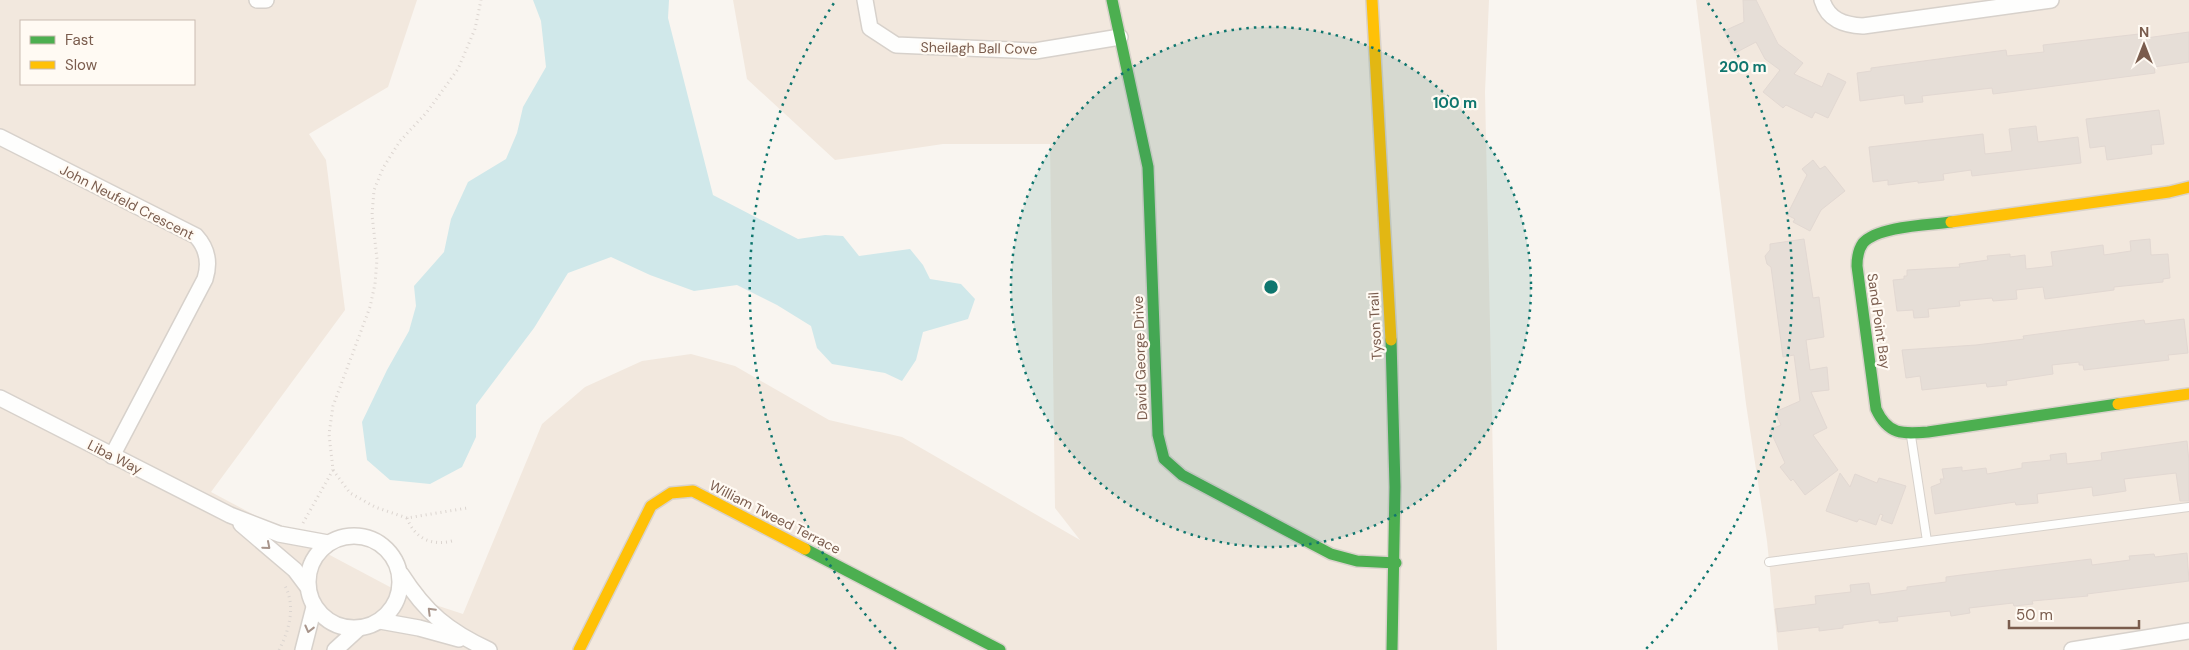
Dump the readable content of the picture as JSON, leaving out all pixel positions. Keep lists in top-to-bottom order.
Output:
{
  "streets": {
    "street": [
      "Sheilagh Ball Cove",
      "John Neufeld Crescent",
      "Sand Point Bay",
      "Tyson Trail",
      "David George Drive",
      "Liba Way",
      "William Tweed Terrace"
    ]
  },
  "crossings": [
    ["Sheilagh Ball Cove", "David George Drive"],
    ["John Neufeld Crescent", "Liba Way"],
    ["Tyson Trail", "David George Drive"]
  ],
  "legend": ["Fast", "Slow"],
  "scale_bar": "50 m",
  "north": "top",
  "rings": ["200 m", "100 m"]
}
